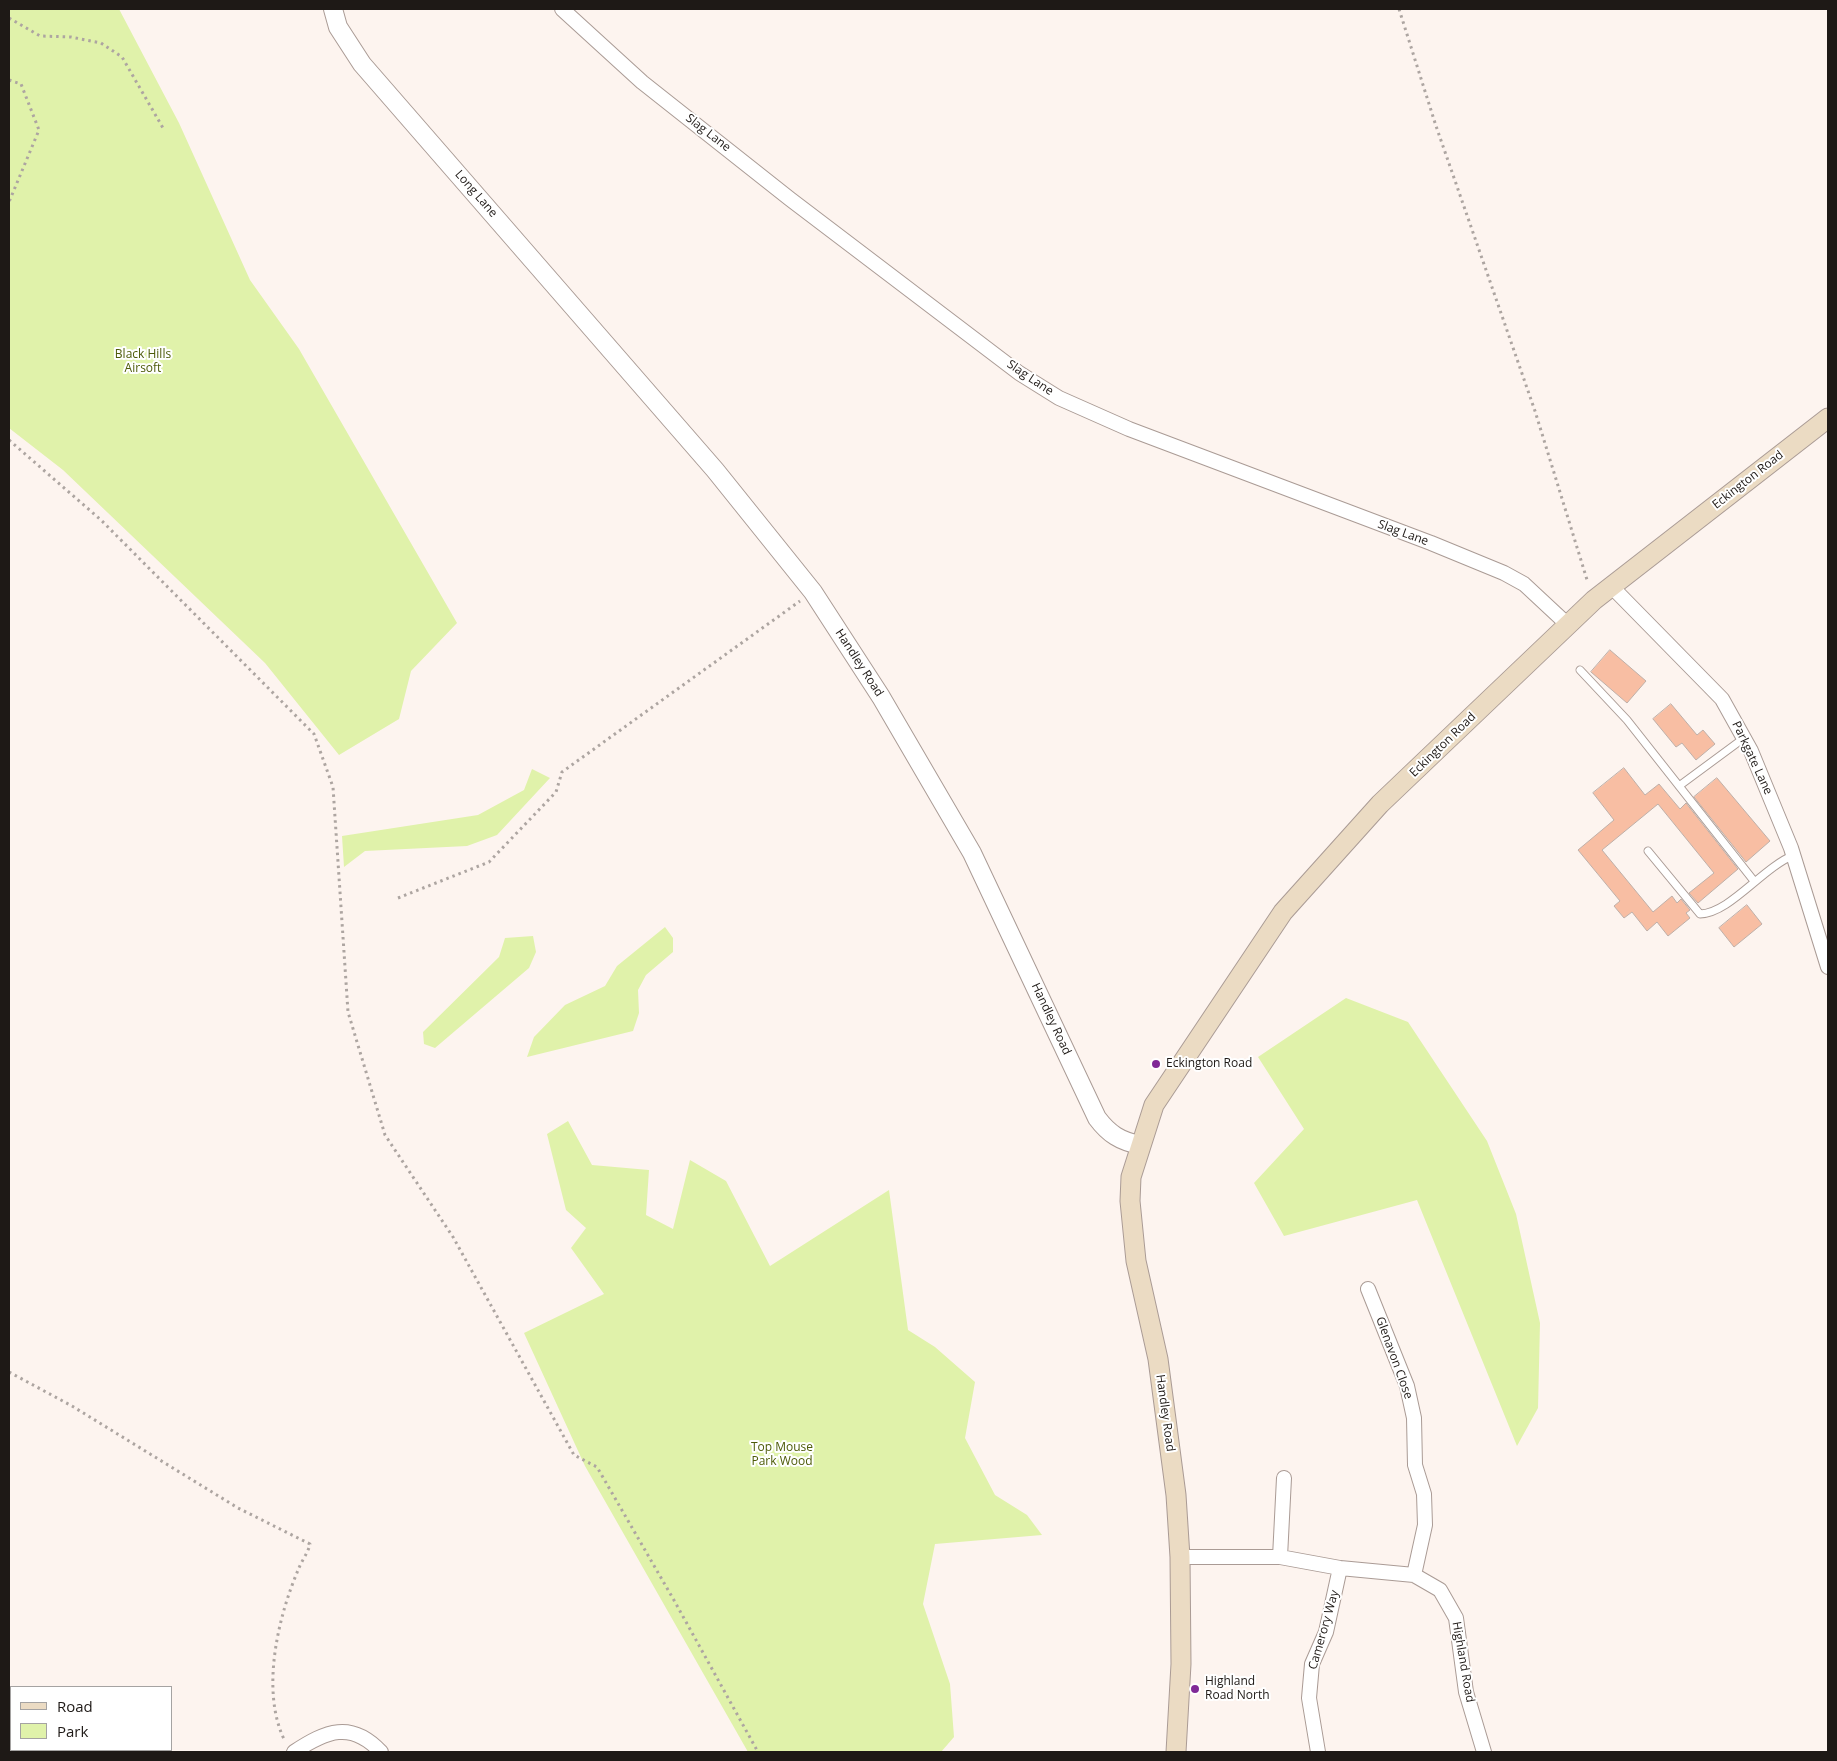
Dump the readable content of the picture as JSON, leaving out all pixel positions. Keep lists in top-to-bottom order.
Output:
{
  "streets": {
    "main road": ["Eckington Road", "Handley Road"],
    "street": [
      "Slag Lane",
      "Long Lane",
      "Parkgate Lane",
      "Glenavon Close",
      "Camerory Way",
      "Highland Road"
    ]
  },
  "crossings": [
    ["Slag Lane", "Eckington Road"],
    ["Long Lane", "Handley Road"],
    ["Eckington Road", "Handley Road"],
    ["Eckington Road", "Parkgate Lane"],
    ["Handley Road", "Highland Road"],
    ["Glenavon Close", "Highland Road"],
    ["Camerory Way", "Highland Road"]
  ],
  "parks": ["Black Hills Airsoft", "Top Mouse Park Wood"],
  "places": ["Eckington Road", "Highland Road North"],
  "legend": ["Road", "Park"]
}
